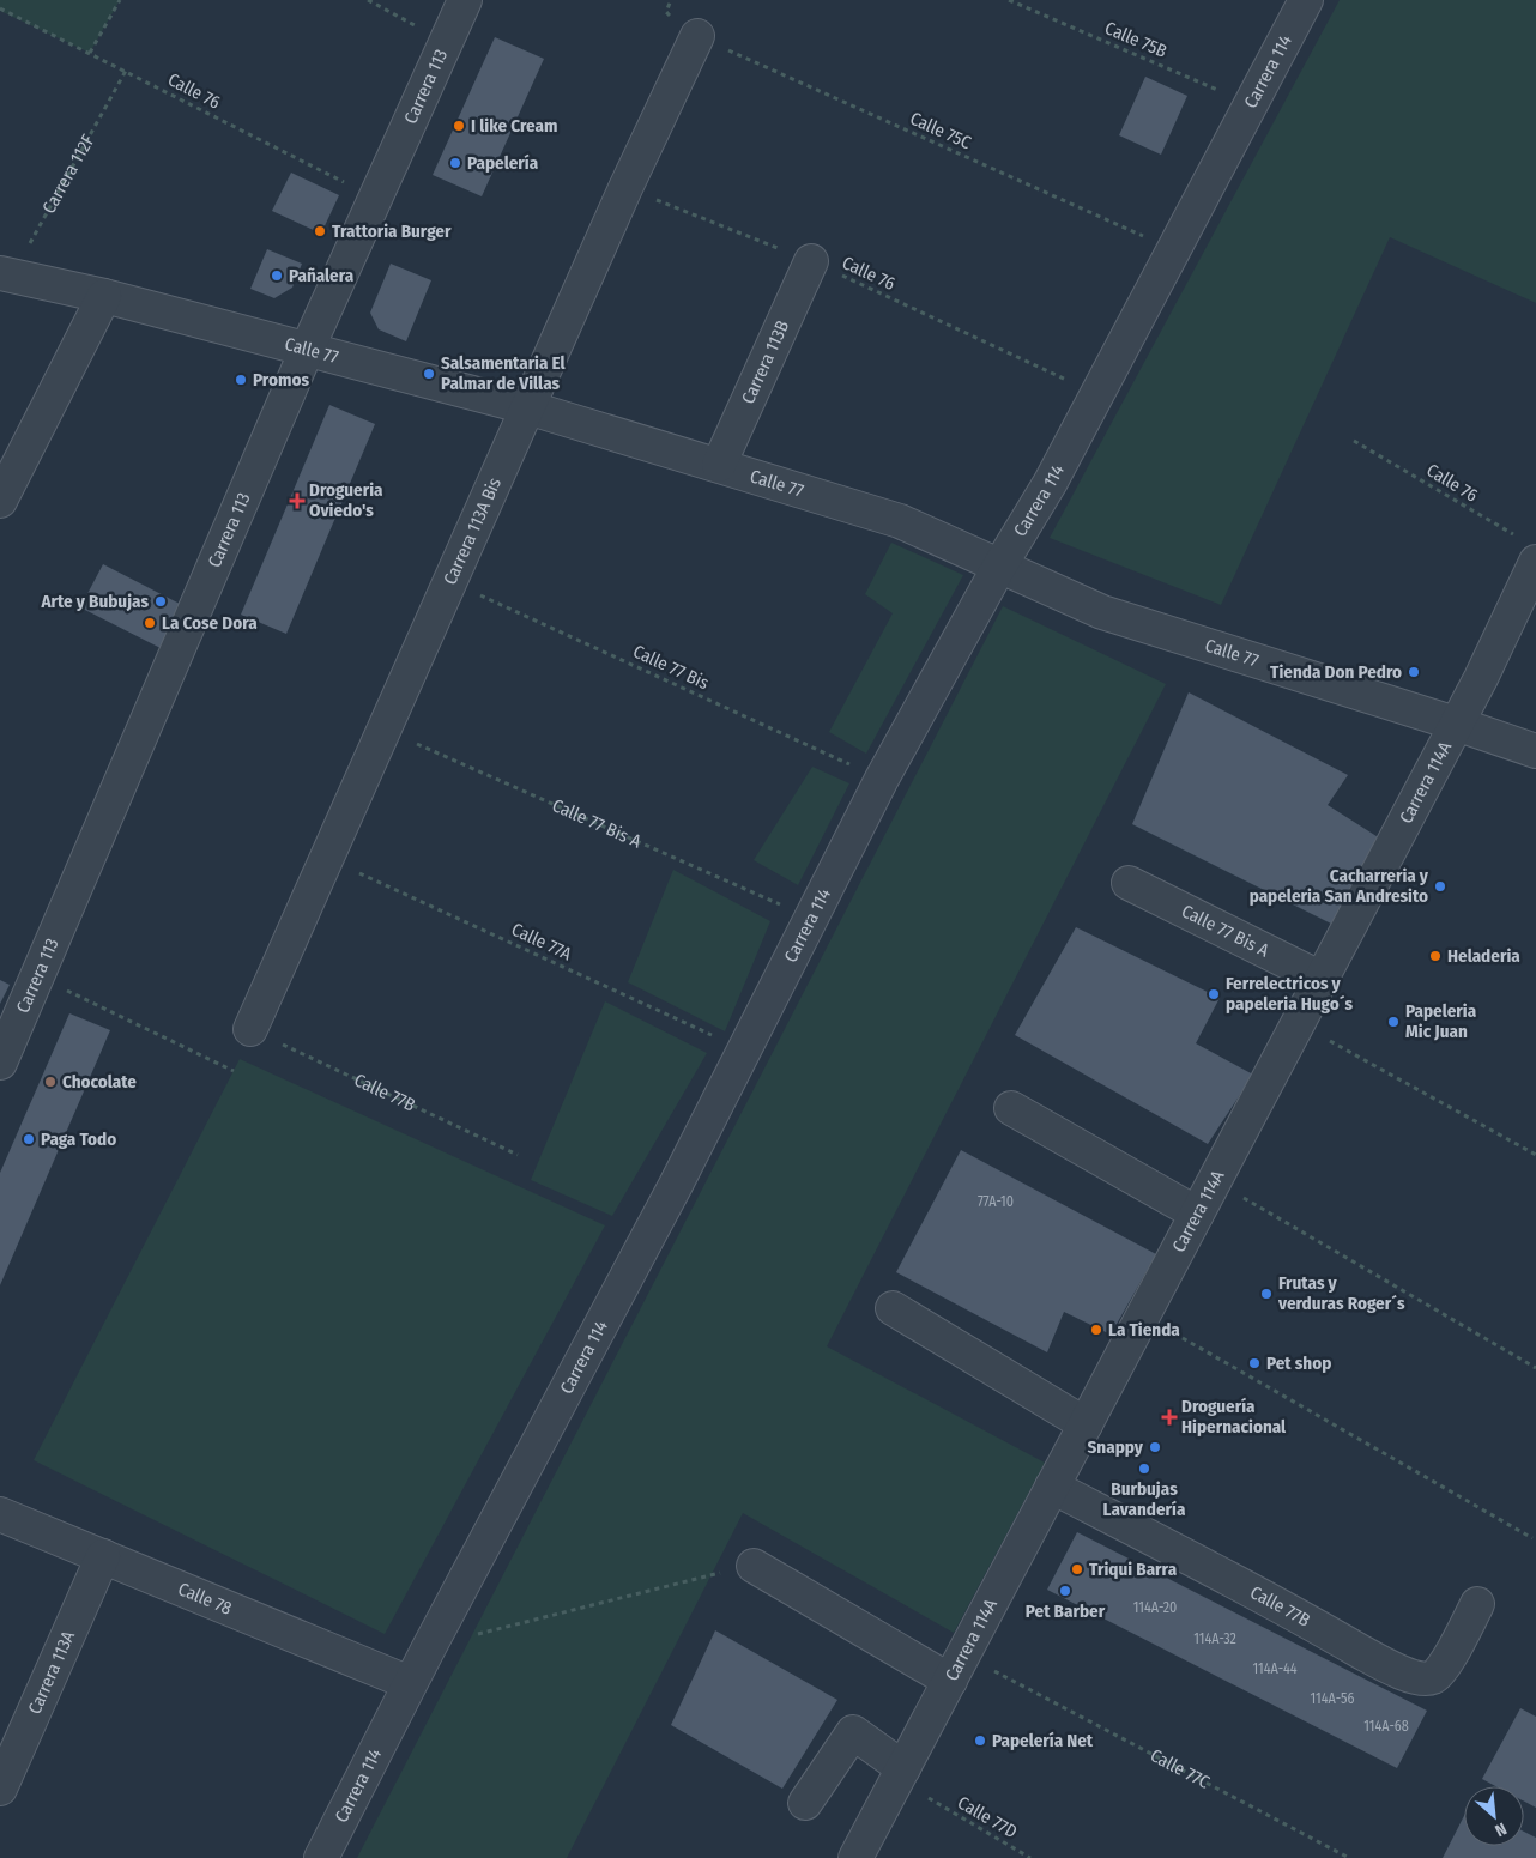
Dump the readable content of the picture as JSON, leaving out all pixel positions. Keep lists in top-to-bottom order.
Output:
{
  "streets": {
    "street": [
      "Carrera 114",
      "Carrera 113",
      "Calle 77",
      "Carrera 113B",
      "Carrera 113A Bis",
      "Carrera 114A",
      "Calle 77 Bis A",
      "Calle 77B",
      "Calle 78",
      "Carrera 113A"
    ],
    "path": [
      "Calle 75B",
      "Calle 76",
      "Calle 75C",
      "Carrera 112F",
      "Calle 77 Bis",
      "Calle 77A",
      "Calle 77C",
      "Calle 77D"
    ]
  },
  "crossings": [
    ["Calle 75B", "Carrera 114"],
    ["Carrera 114", "Calle 76"],
    ["Carrera 114", "Calle 75C"],
    ["Carrera 114", "Calle 77"],
    ["Carrera 114", "Calle 77 Bis"],
    ["Carrera 114", "Calle 77 Bis A"],
    ["Carrera 114", "Calle 77A"],
    ["Carrera 114", "Calle 78"],
    ["Carrera 113", "Calle 76"],
    ["Carrera 113", "Calle 77"],
    ["Calle 76", "Carrera 112F"],
    ["Calle 76", "Carrera 113B"],
    ["Calle 76", "Carrera 113A Bis"],
    ["Calle 75C", "Carrera 113A Bis"],
    ["Carrera 112F", "Calle 77"],
    ["Calle 77", "Carrera 113B"],
    ["Calle 77", "Carrera 113A Bis"],
    ["Calle 77", "Carrera 114A"],
    ["Carrera 113A Bis", "Calle 77 Bis"],
    ["Carrera 113A Bis", "Calle 77 Bis A"],
    ["Carrera 113A Bis", "Calle 77A"],
    ["Carrera 113A Bis", "Calle 77B"],
    ["Carrera 114A", "Calle 77 Bis A"],
    ["Carrera 114A", "Calle 77B"],
    ["Calle 78", "Carrera 113A"]
  ],
  "places": {
    "other": [
      "I like Cream",
      "Papelería",
      "Trattoria Burger",
      "Pañalera",
      "Salsamentaria El Palmar de Villas",
      "Promos",
      "Arte y Bubujas",
      "La Cose Dora",
      "Tienda Don Pedro",
      "Cacharreria y papeleria San Andresito",
      "Heladeria",
      "Ferrelectricos y papeleria Hugo´s",
      "Papeleria Mic Juan",
      "Chocolate",
      "Paga Todo",
      "Frutas y verduras Roger´s",
      "La Tienda",
      "Pet shop",
      "Snappy",
      "Burbujas Lavandería",
      "Triqui Barra",
      "Pet Barber",
      "Papelería Net"
    ],
    "health": ["Drogueria Oviedo's", "Droguería Hipernacional"]
  },
  "house_numbers": [
    "77A-10",
    "114A-20",
    "114A-32",
    "114A-44",
    "114A-56",
    "114A-68"
  ],
  "north": "bottom right"
}
